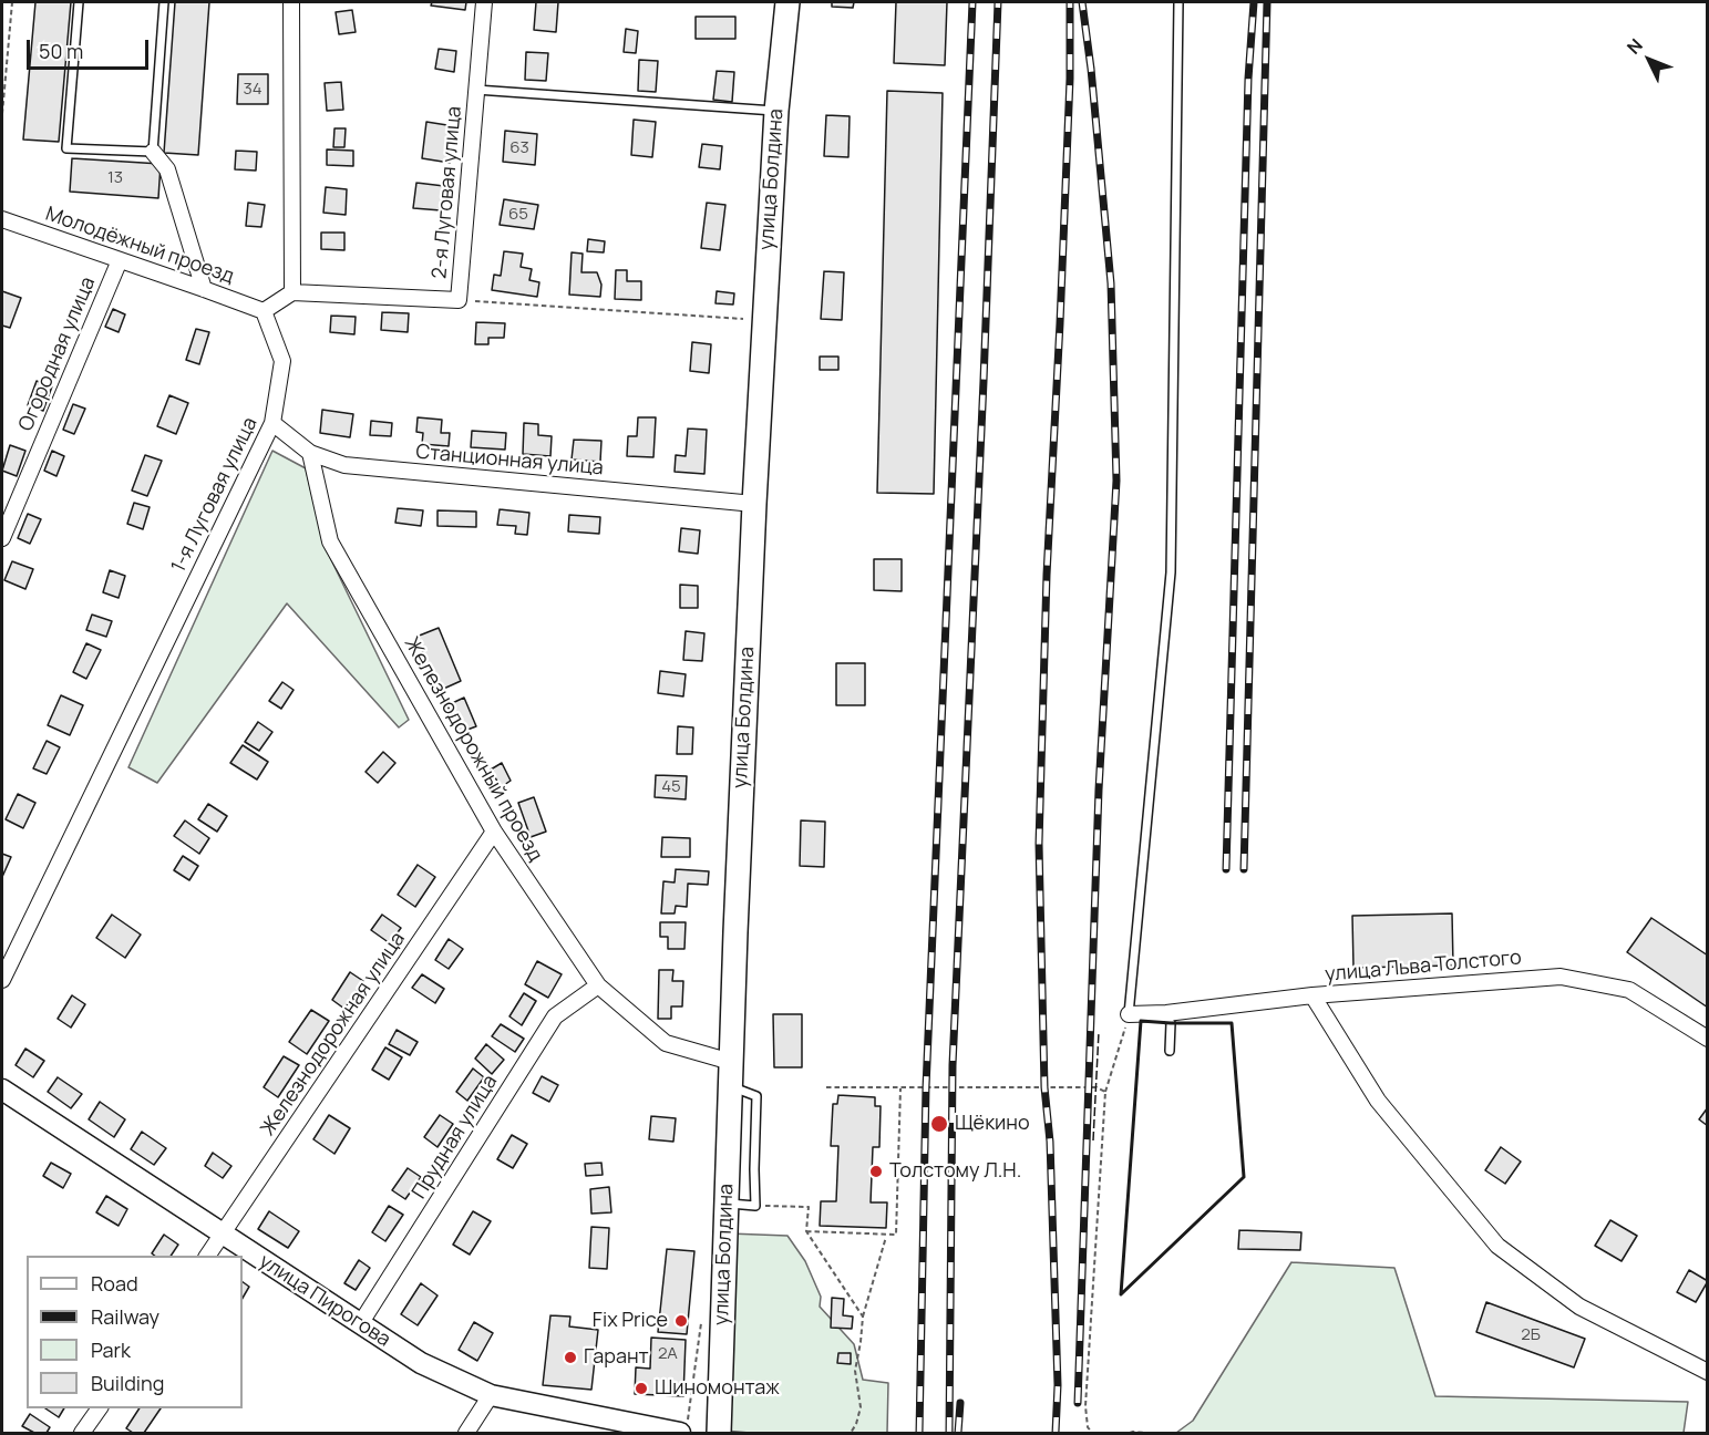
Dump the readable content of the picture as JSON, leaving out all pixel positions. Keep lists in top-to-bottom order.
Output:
{
  "streets": {
    "main road": ["улица Болдина"],
    "street": [
      "2-я Луговая улица",
      "Молодёжный проезд",
      "Огородная улица",
      "Станционная улица",
      "1-я Луговая улица",
      "Железнодорожный проезд",
      "улица Льва Толстого",
      "Железнодорожная улица",
      "Прудная улица",
      "улица Пирогова"
    ]
  },
  "crossings": [
    ["улица Болдина", "Станционная улица"],
    ["улица Болдина", "Железнодорожный проезд"],
    ["Молодёжный проезд", "Огородная улица"],
    ["Молодёжный проезд", "1-я Луговая улица"],
    ["Станционная улица", "1-я Луговая улица"],
    ["Станционная улица", "Железнодорожный проезд"],
    ["Железнодорожный проезд", "Железнодорожная улица"],
    ["Железнодорожный проезд", "Прудная улица"],
    ["Железнодорожная улица", "улица Пирогова"],
    ["Прудная улица", "улица Пирогова"]
  ],
  "places": [
    "Щёкино",
    "Толстому Л.Н.",
    "Fix Price",
    "Гарант",
    "Шиномонтаж"
  ],
  "house_numbers": [
    "34",
    "63",
    "13",
    "65",
    "45",
    "2Б",
    "2А"
  ],
  "legend": [
    "Road",
    "Railway",
    "Park",
    "Building"
  ],
  "scale_bar": "50 m",
  "north": "top left"
}
